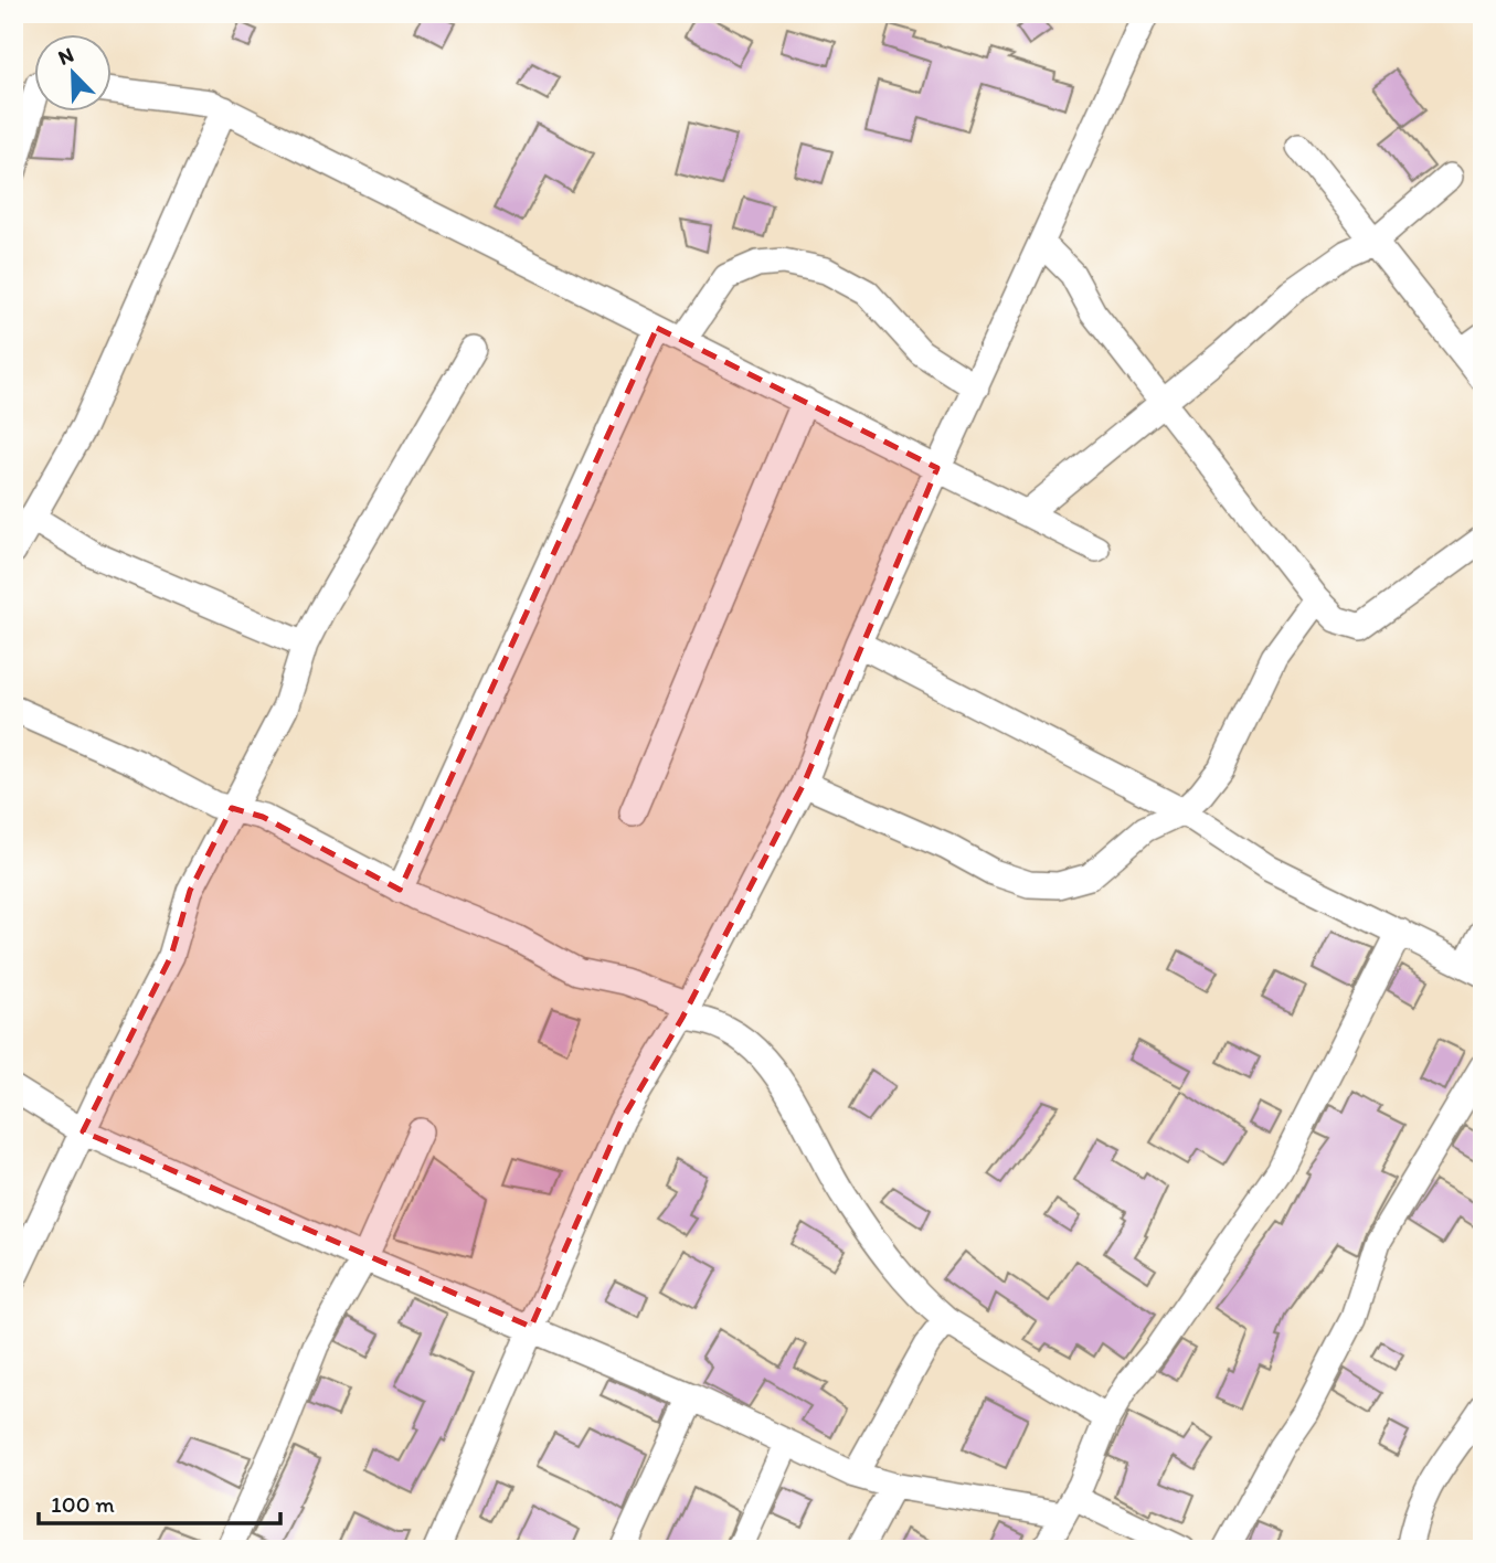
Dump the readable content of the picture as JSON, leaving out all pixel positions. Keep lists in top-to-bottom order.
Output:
{
  "scale_bar": "100 m",
  "north": "top left"
}
